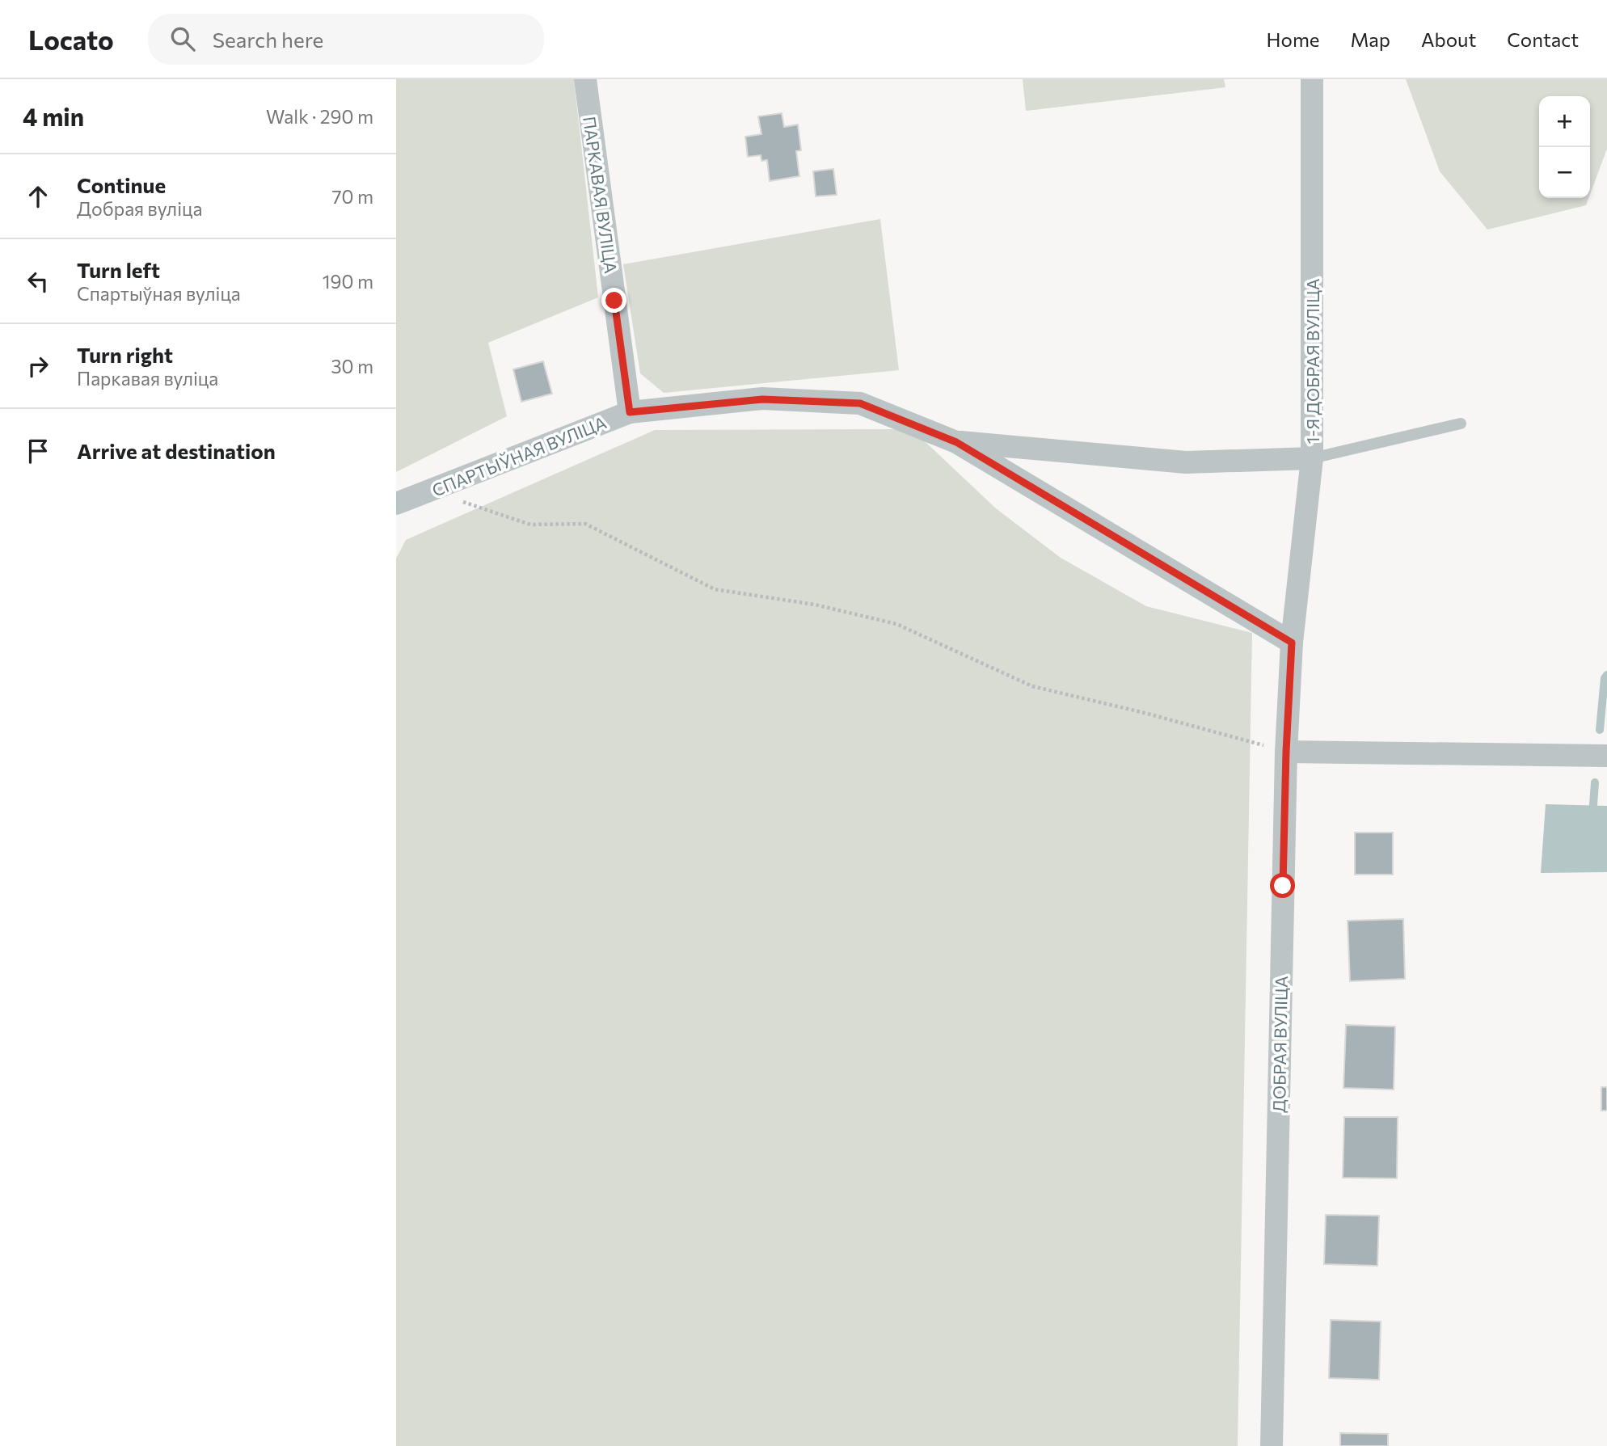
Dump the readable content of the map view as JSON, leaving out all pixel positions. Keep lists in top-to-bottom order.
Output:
{
  "streets": {
    "street": [
      "ПАРКАВАЯ ВУЛІЦА",
      "1-Я ДОБРАЯ ВУЛІЦА",
      "СПАРТЫЎНАЯ ВУЛІЦА",
      "ДОБРАЯ ВУЛІЦА"
    ]
  },
  "crossings": [
    ["ПАРКАВАЯ ВУЛІЦА", "СПАРТЫЎНАЯ ВУЛІЦА"],
    ["1-Я ДОБРАЯ ВУЛІЦА", "СПАРТЫЎНАЯ ВУЛІЦА"],
    ["1-Я ДОБРАЯ ВУЛІЦА", "ДОБРАЯ ВУЛІЦА"],
    ["СПАРТЫЎНАЯ ВУЛІЦА", "ДОБРАЯ ВУЛІЦА"]
  ],
  "page": {
    "header": "Locato",
    "search": "Search here",
    "nav": [
      "Home",
      "Map",
      "About",
      "Contact"
    ],
    "heading": ["4 min", "Walk · 290 m"],
    "map_buttons": ["+", "−"],
    "list": [
      ["Continue", "Добрая вуліца", "70 m"],
      ["Turn left", "Спартыўная вуліца", "190 m"],
      ["Turn right", "Паркавая вуліца", "30 m"],
      "Arrive at destination"
    ]
  }
}
